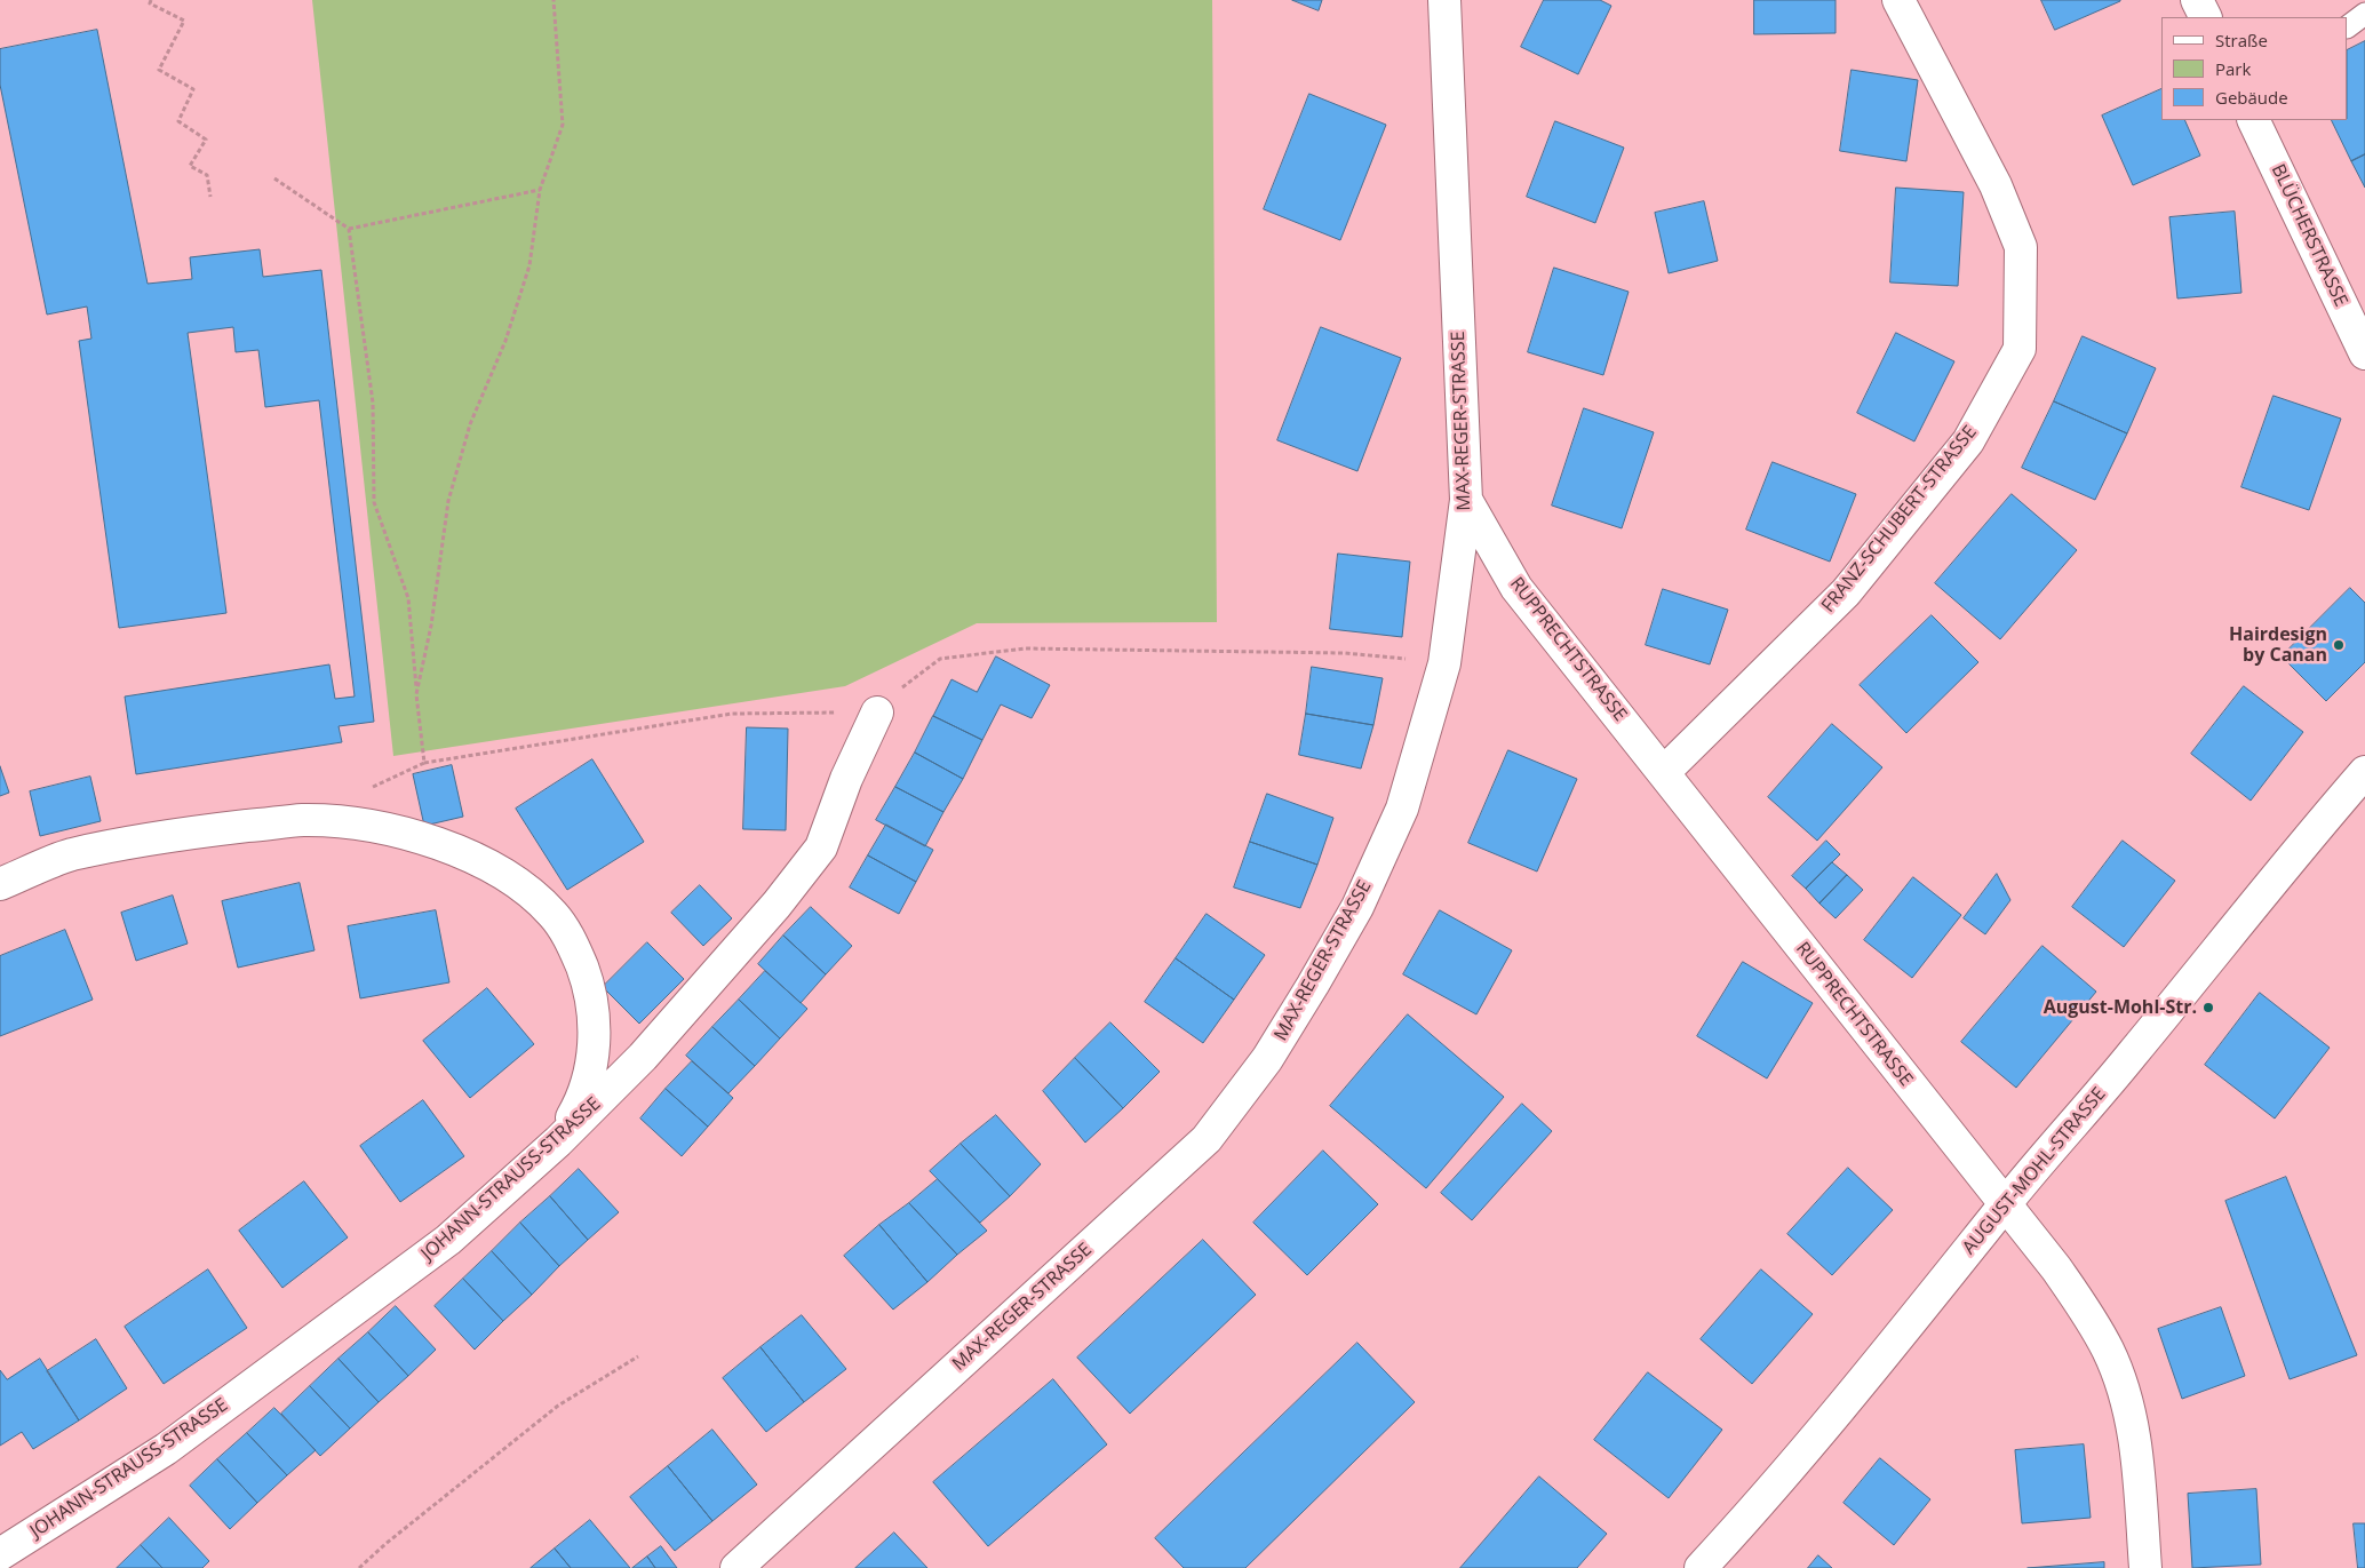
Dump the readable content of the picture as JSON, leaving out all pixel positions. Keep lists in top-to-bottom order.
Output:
{
  "streets": {
    "street": [
      "BLÜCHERSTRASSE",
      "MAX-REGER-STRASSE",
      "FRANZ-SCHUBERT-STRASSE",
      "RUPPRECHTSTRASSE",
      "AUGUST-MOHL-STRASSE",
      "JOHANN-STRAUSS-STRASSE"
    ]
  },
  "crossings": [
    ["MAX-REGER-STRASSE", "RUPPRECHTSTRASSE"],
    ["FRANZ-SCHUBERT-STRASSE", "RUPPRECHTSTRASSE"],
    ["RUPPRECHTSTRASSE", "AUGUST-MOHL-STRASSE"]
  ],
  "places": ["Hairdesign by Canan", "August-Mohl-Str."],
  "legend": ["Straße", "Park", "Gebäude"]
}
